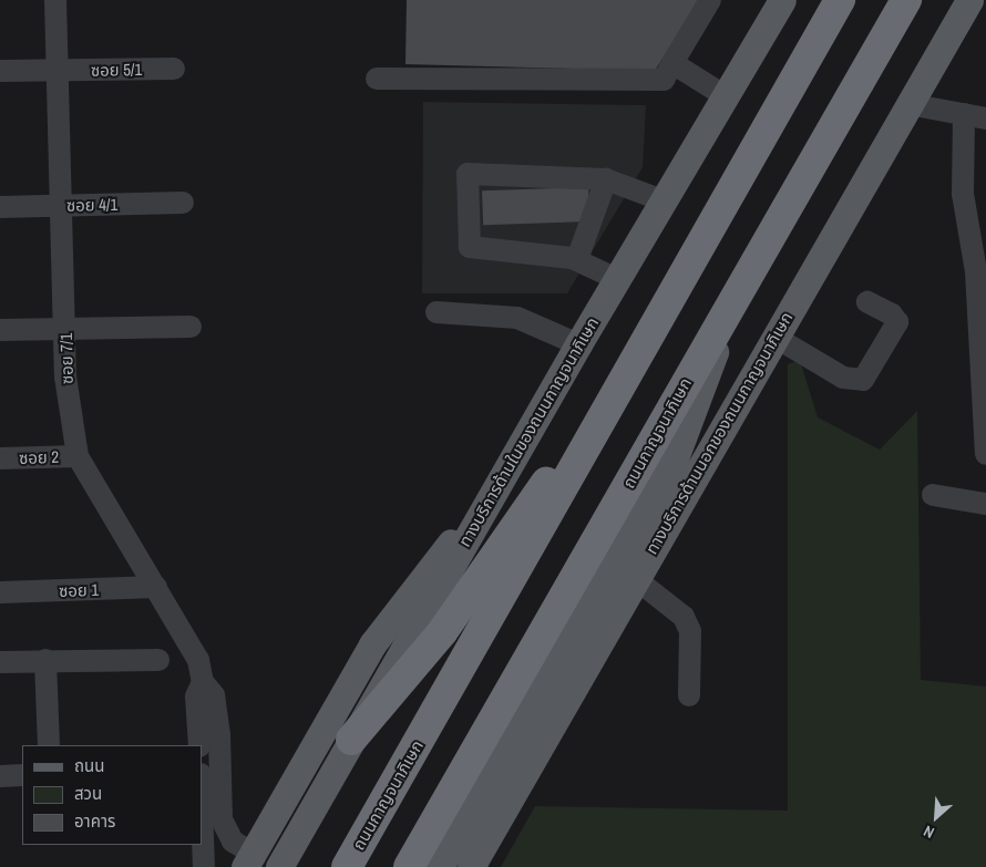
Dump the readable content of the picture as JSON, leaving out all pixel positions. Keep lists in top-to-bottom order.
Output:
{
  "streets": {
    "highway": ["ถนนกาญจนาภิเษก"],
    "main road": ["ทางบริการด้านในของถนนกาญจนาภิเษก", "ทางบริการด้านนอกของถนนกาญจนาภิเษก"],
    "street": [
      "ซอย 5/1",
      "ซอย 4/1",
      "ซอย 7/1",
      "ซอย 2",
      "ซอย 1"
    ]
  },
  "crossings": [
    ["ซอย 5/1", "ซอย 7/1"],
    ["ซอย 4/1", "ซอย 7/1"],
    ["ซอย 7/1", "ซอย 2"],
    ["ซอย 7/1", "ซอย 1"]
  ],
  "legend": ["ถนน", "สวน", "อาคาร"],
  "north": "bottom left"
}
